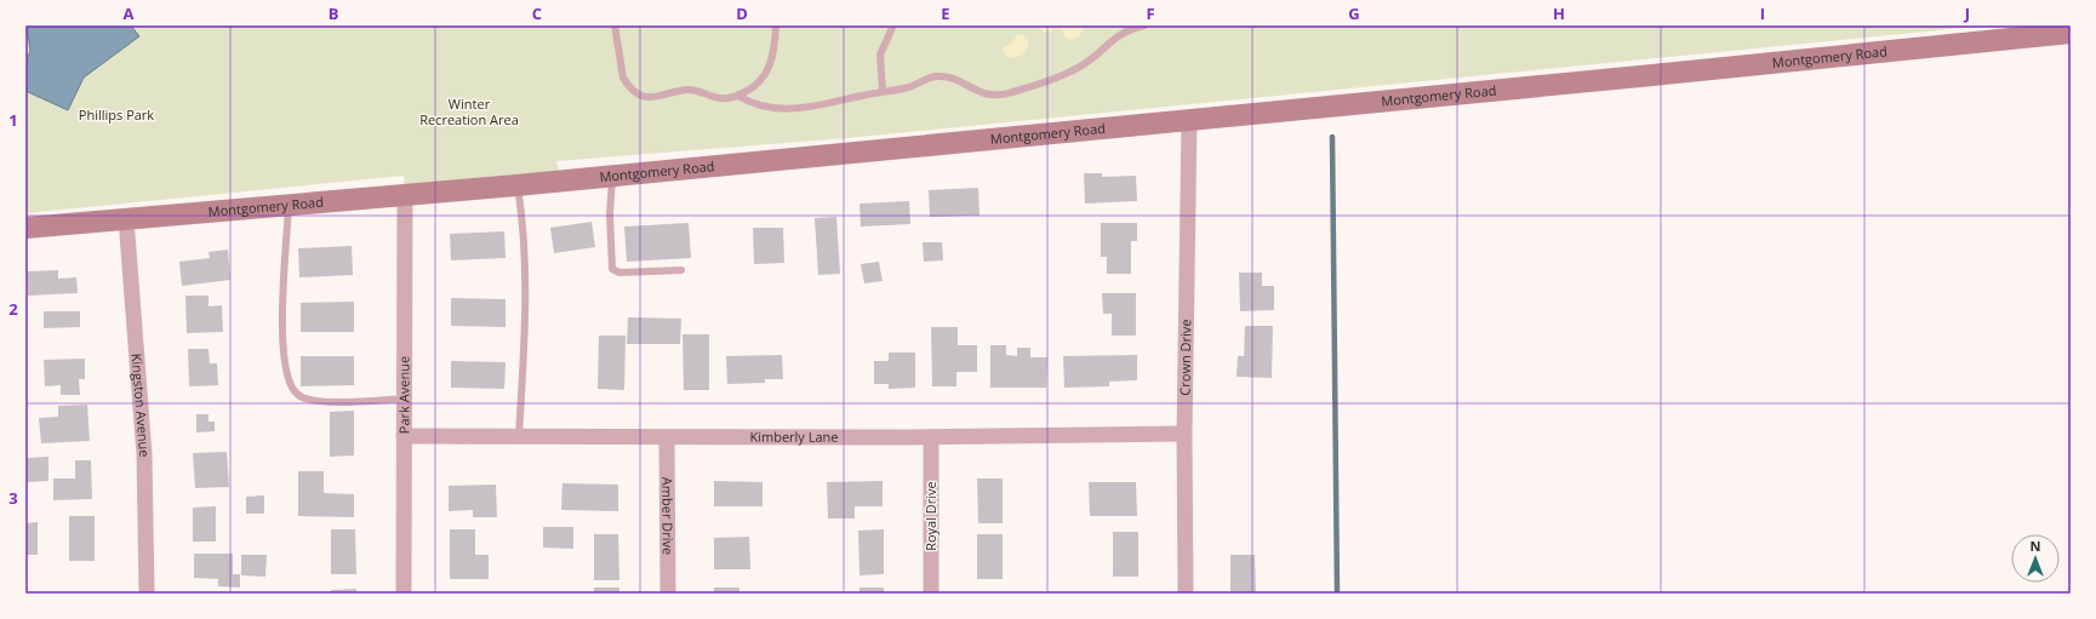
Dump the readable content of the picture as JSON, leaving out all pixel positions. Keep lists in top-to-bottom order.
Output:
{
  "streets": {
    "street": [
      "Montgomery Road",
      "Crown Drive",
      "Park Avenue",
      "Kingston Avenue",
      "Kimberly Lane",
      "Amber Drive",
      "Royal Drive"
    ]
  },
  "crossings": [
    ["Montgomery Road", "Crown Drive"],
    ["Montgomery Road", "Park Avenue"],
    ["Montgomery Road", "Kingston Avenue"],
    ["Crown Drive", "Kimberly Lane"],
    ["Park Avenue", "Kimberly Lane"],
    ["Kimberly Lane", "Amber Drive"],
    ["Kimberly Lane", "Royal Drive"]
  ],
  "parks": ["Winter Recreation Area", "Phillips Park"],
  "north": "top",
  "grid": {
    "columns": [
      "A",
      "B",
      "C",
      "D",
      "E",
      "F",
      "G",
      "H",
      "I",
      "J"
    ],
    "rows": ["1", "2", "3"]
  }
}
